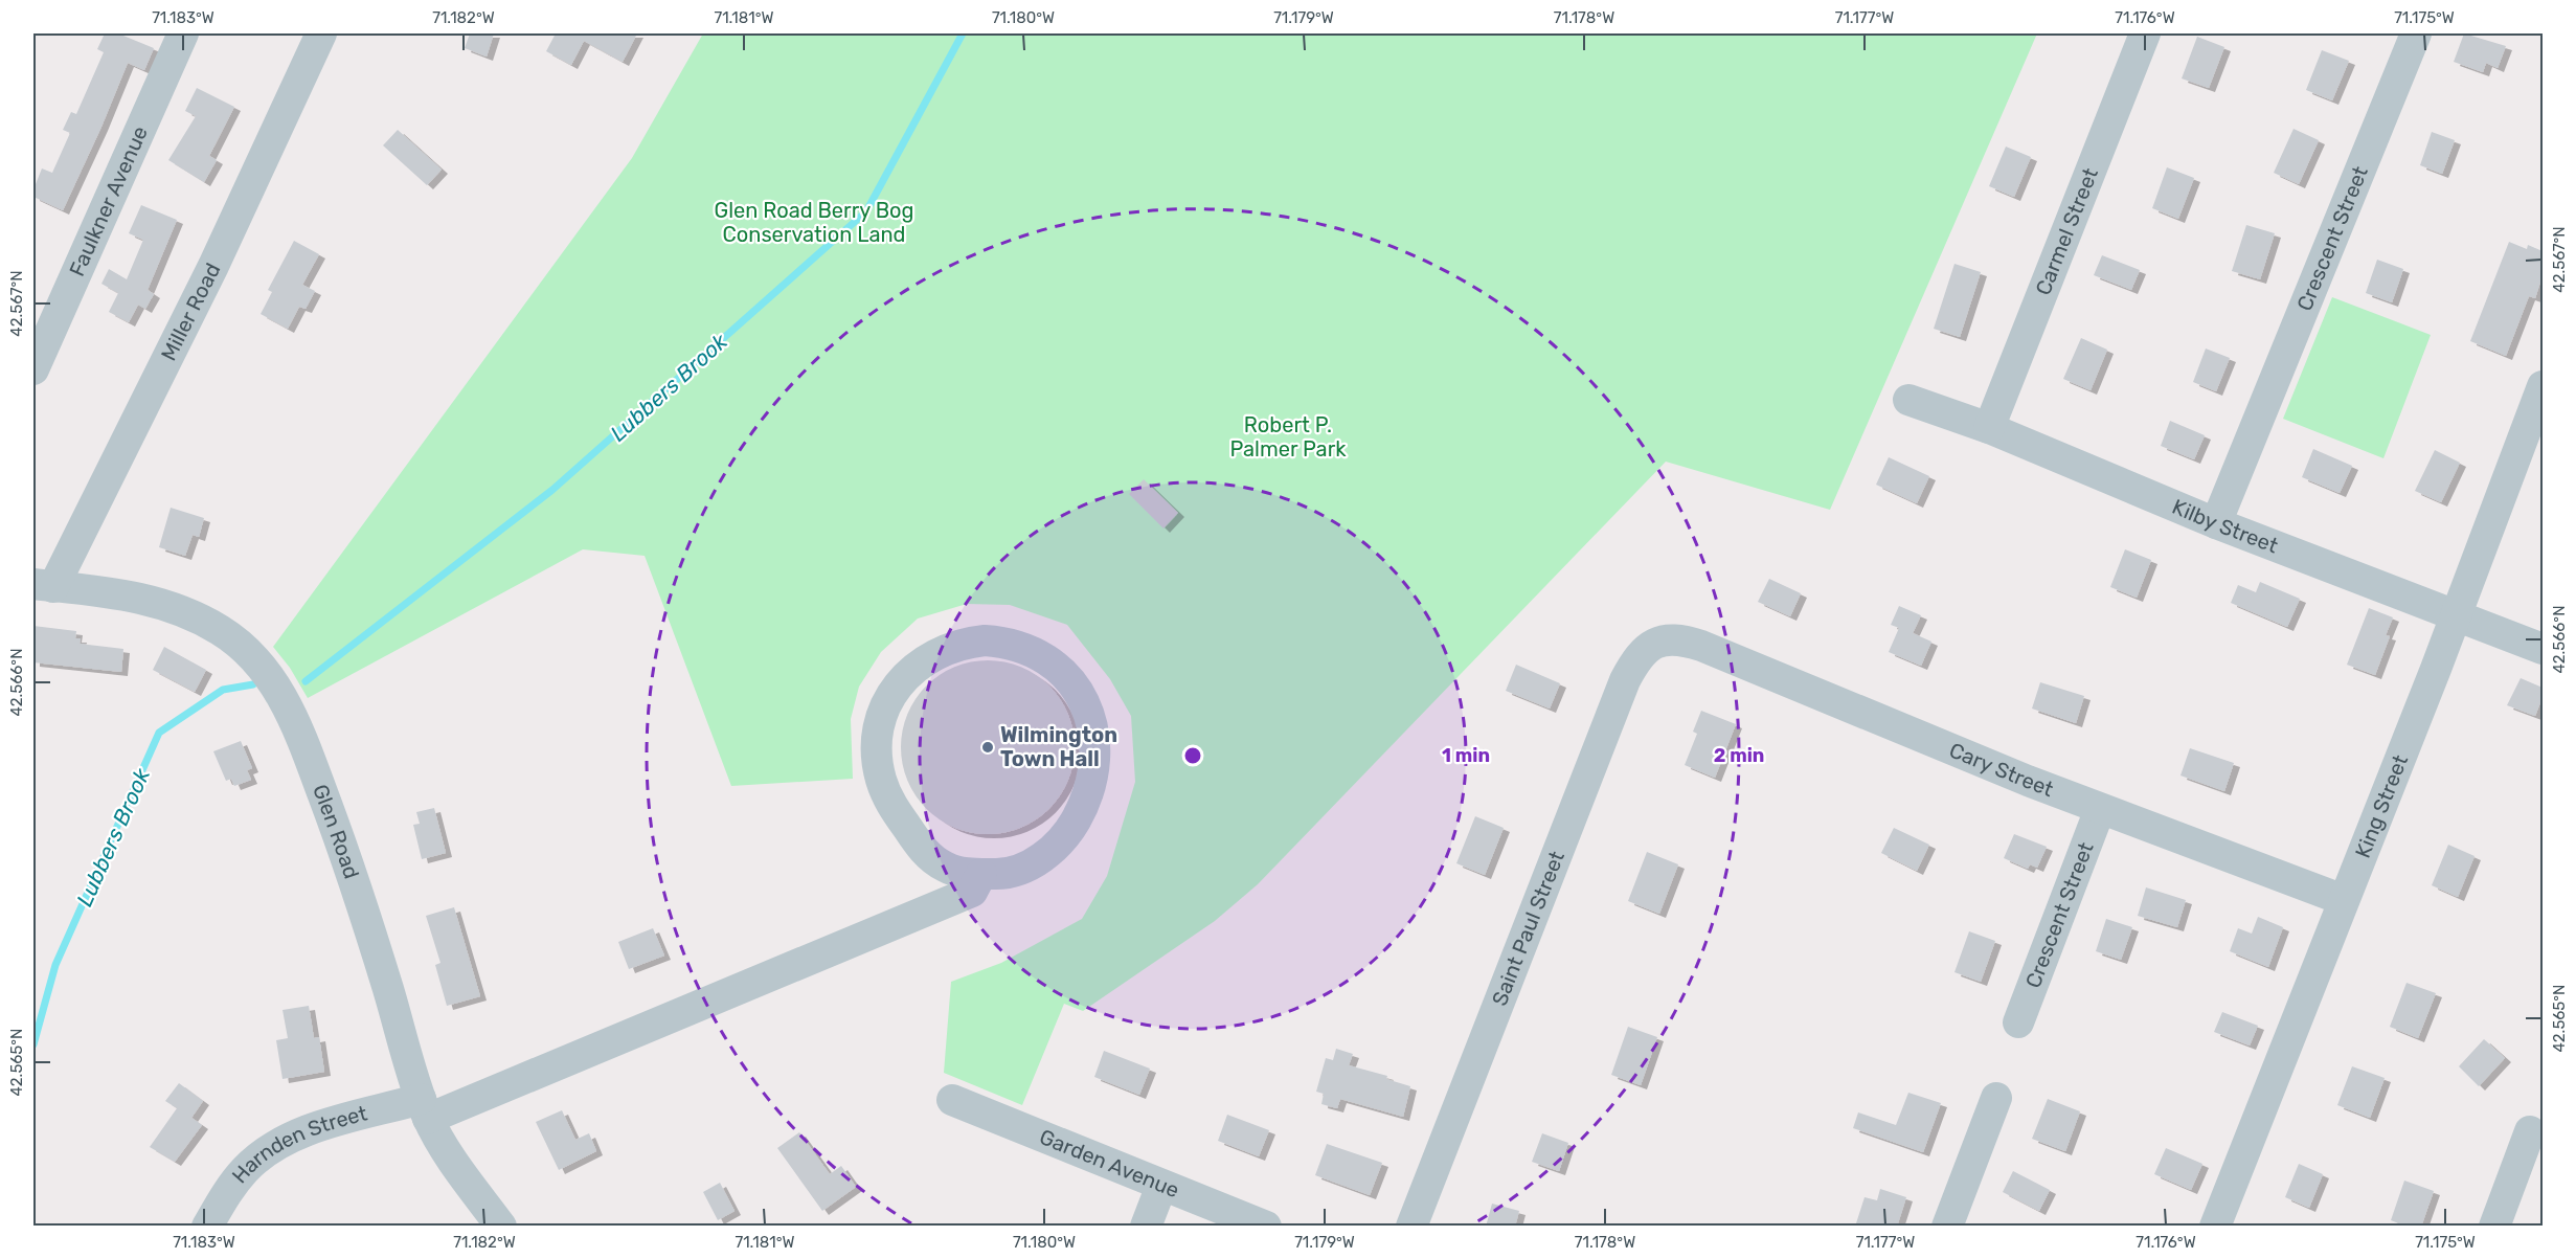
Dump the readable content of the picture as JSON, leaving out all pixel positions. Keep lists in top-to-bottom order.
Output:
{
  "streets": {
    "street": [
      "Faulkner Avenue",
      "Carmel Street",
      "Crescent Street",
      "Miller Road",
      "Kilby Street",
      "Cary Street",
      "King Street",
      "Glen Road",
      "Saint Paul Street",
      "Harnden Street",
      "Garden Avenue"
    ]
  },
  "crossings": [
    ["Carmel Street", "Kilby Street"],
    ["Crescent Street", "Kilby Street"],
    ["Crescent Street", "Cary Street"],
    ["Miller Road", "Glen Road"],
    ["Kilby Street", "King Street"],
    ["Cary Street", "King Street"],
    ["Cary Street", "Saint Paul Street"],
    ["Glen Road", "Harnden Street"]
  ],
  "water": ["Lubbers Brook"],
  "parks": ["Glen Road Berry Bog Conservation Land", "Robert P. Palmer Park"],
  "places": ["Wilmington Town Hall"],
  "coordinates": [
    "71.183°W",
    "71.182°W",
    "71.181°W",
    "71.180°W",
    "71.179°W",
    "71.178°W",
    "71.177°W",
    "71.176°W",
    "71.175°W",
    "42.567°N",
    "42.566°N",
    "42.565°N"
  ],
  "rings": ["1 min", "2 min"]
}
